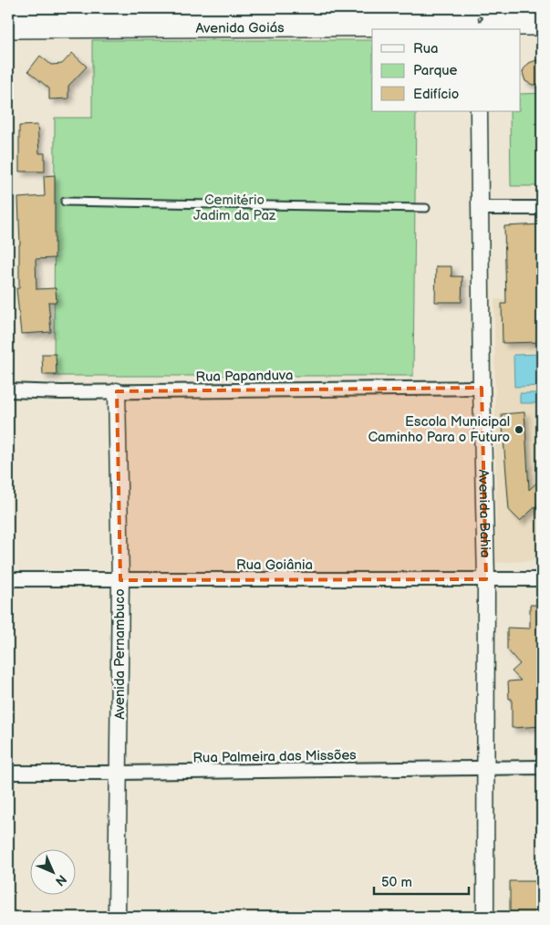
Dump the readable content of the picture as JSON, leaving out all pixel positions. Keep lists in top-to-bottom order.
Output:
{
  "streets": {
    "main road": ["Avenida Goiás"],
    "street": [
      "Rua Papanduva",
      "Avenida Bahia",
      "Rua Goiânia",
      "Avenida Pernambuco",
      "Rua Palmeira das Missões"
    ]
  },
  "crossings": [
    ["Rua Papanduva", "Avenida Bahia"],
    ["Rua Papanduva", "Avenida Pernambuco"],
    ["Avenida Bahia", "Rua Goiânia"],
    ["Avenida Bahia", "Rua Palmeira das Missões"],
    ["Rua Goiânia", "Avenida Pernambuco"],
    ["Avenida Pernambuco", "Rua Palmeira das Missões"]
  ],
  "parks": ["Cemitério Jadim da Paz"],
  "places": ["Escola Municipal Caminho Para o Futuro"],
  "legend": ["Rua", "Parque", "Edifício"],
  "scale_bar": "50 m",
  "north": "bottom right"
}
